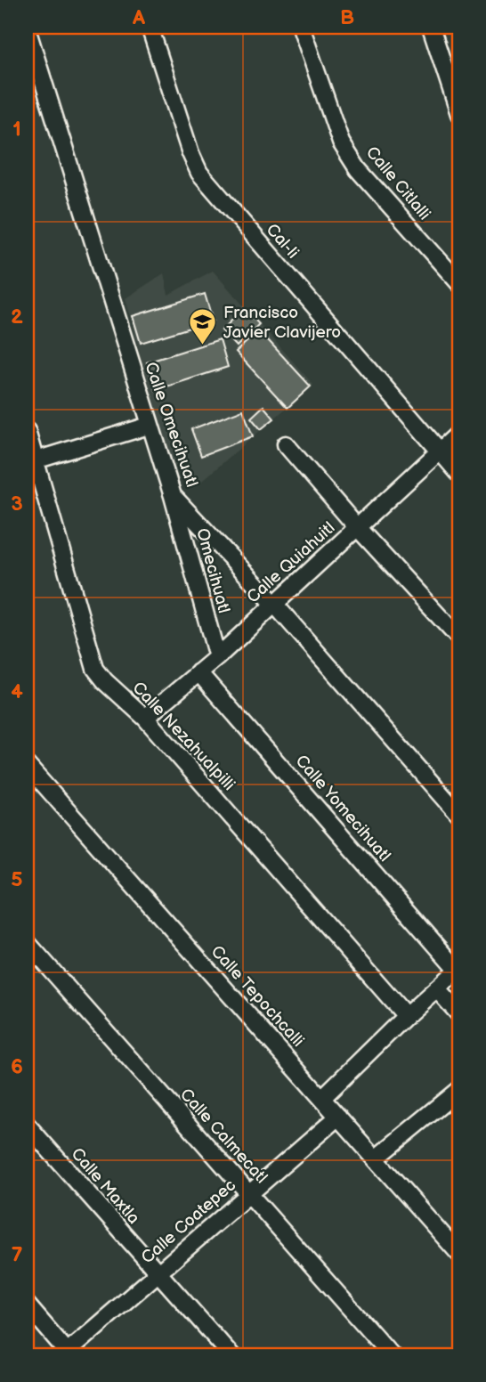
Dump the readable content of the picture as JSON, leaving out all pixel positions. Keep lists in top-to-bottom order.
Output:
{
  "streets": {
    "street": [
      "Calle Citlalli",
      "Cal-li",
      "Calle Omecihuatl",
      "Calle Quiahuitl",
      "Omecihuatl",
      "Calle Nezahualpilli",
      "Calle Yomecihuatl",
      "Calle Tepochcalli",
      "Calle Calmecatl",
      "Calle Maxtla",
      "Calle Coatepec"
    ]
  },
  "crossings": [
    ["Cal-li", "Calle Quiahuitl"],
    ["Calle Omecihuatl", "Calle Quiahuitl"],
    ["Calle Omecihuatl", "Omecihuatl"],
    ["Calle Quiahuitl", "Omecihuatl"],
    ["Calle Quiahuitl", "Calle Nezahualpilli"],
    ["Calle Quiahuitl", "Calle Yomecihuatl"],
    ["Calle Tepochcalli", "Calle Coatepec"],
    ["Calle Calmecatl", "Calle Coatepec"],
    ["Calle Maxtla", "Calle Coatepec"]
  ],
  "places": {
    "school or university": ["Francisco Javier Clavijero"]
  },
  "grid": {
    "columns": ["A", "B"],
    "rows": [
      "1",
      "2",
      "3",
      "4",
      "5",
      "6",
      "7"
    ]
  }
}
